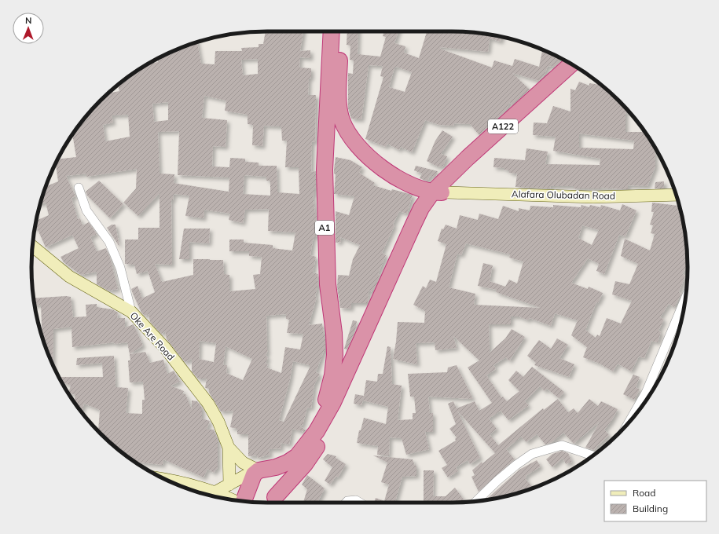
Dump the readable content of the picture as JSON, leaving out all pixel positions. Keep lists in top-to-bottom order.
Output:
{
  "streets": {
    "highway": ["A122", "A1"],
    "main road": ["Alafara Olubadan Road", "Oke Are Road"]
  },
  "crossings": [
    ["A122", "Alafara Olubadan Road"],
    ["A122", "A1"],
    ["Alafara Olubadan Road", "A1"],
    ["A1", "Oke Are Road"]
  ],
  "legend": ["Road", "Building"],
  "north": "top"
}
